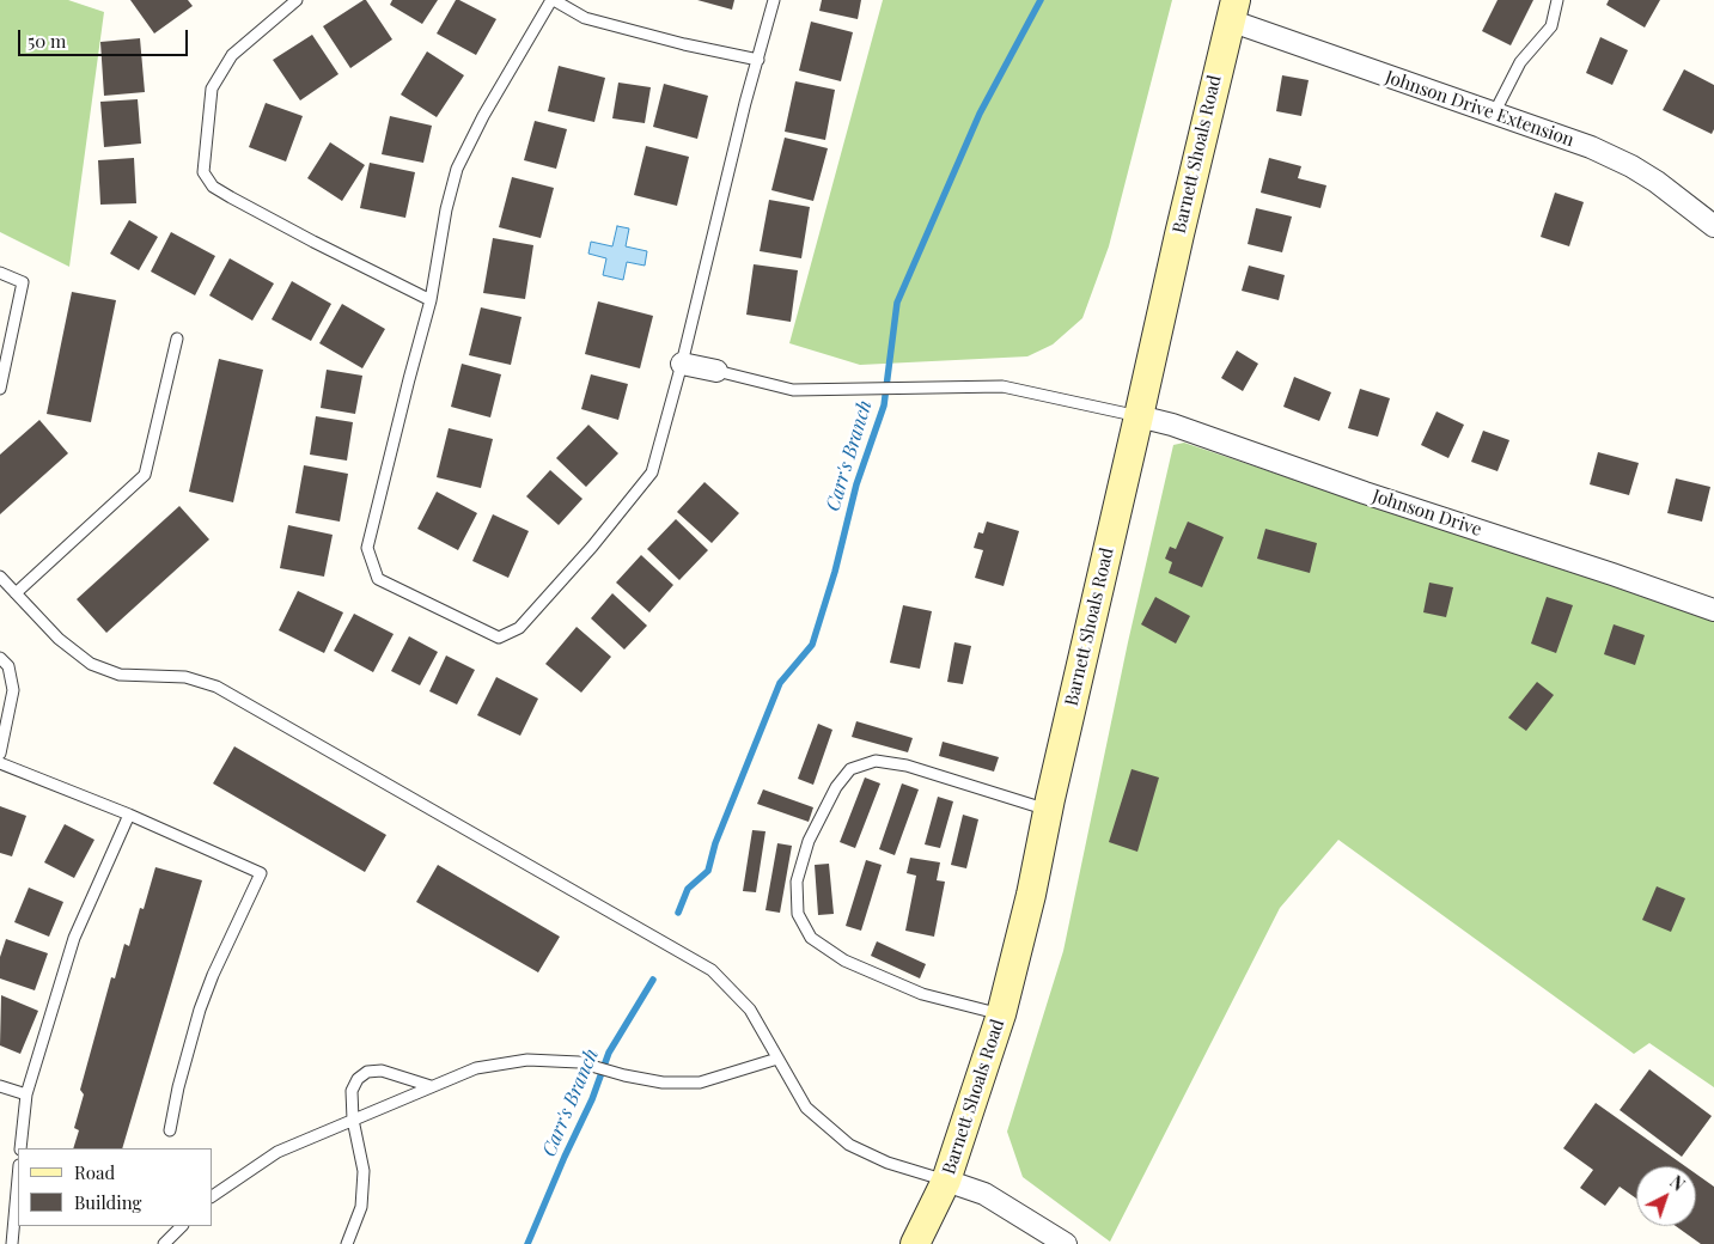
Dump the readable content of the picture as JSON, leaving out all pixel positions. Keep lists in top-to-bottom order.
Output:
{
  "streets": {
    "main road": ["Barnett Shoals Road"],
    "street": ["Johnson Drive Extension", "Johnson Drive"]
  },
  "crossings": [
    ["Johnson Drive Extension", "Barnett Shoals Road"],
    ["Barnett Shoals Road", "Johnson Drive"]
  ],
  "water": ["Carr's Branch"],
  "legend": ["Road", "Building"],
  "scale_bar": "50 m",
  "north": "top right"
}
